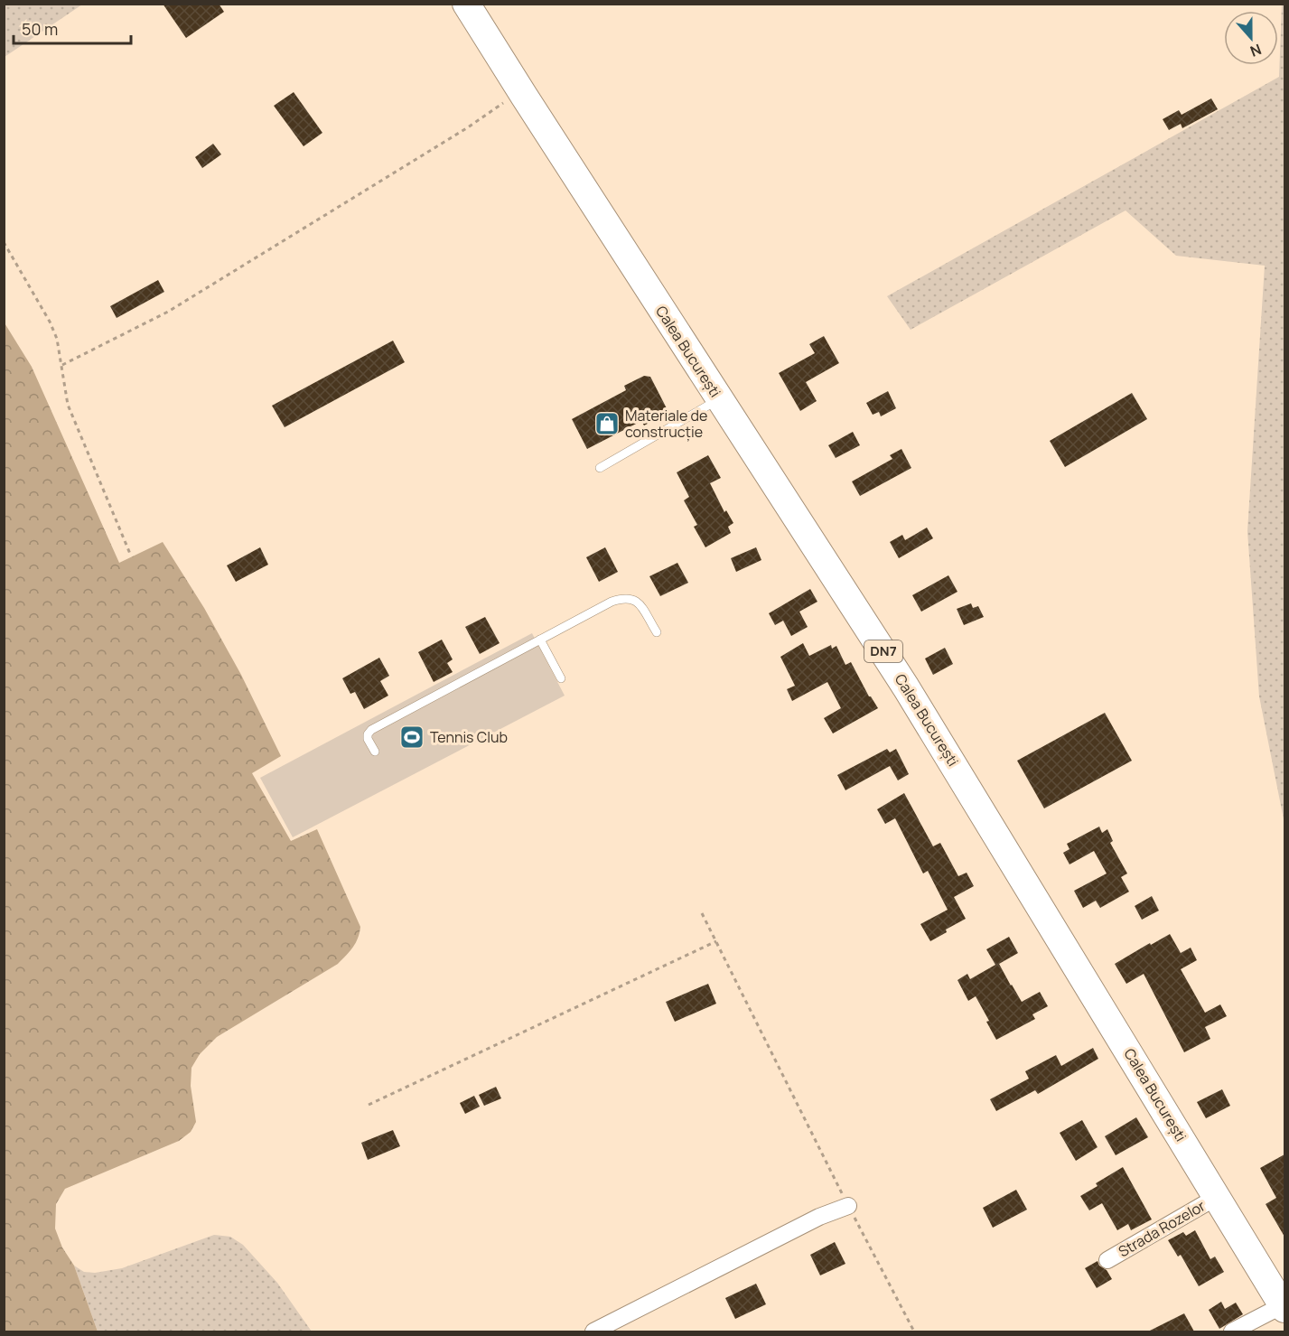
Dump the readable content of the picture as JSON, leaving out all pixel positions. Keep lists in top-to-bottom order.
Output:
{
  "streets": {
    "highway": ["Calea București", "DN7"],
    "street": ["Strada Rozelor"]
  },
  "crossings": [
    ["Calea București", "Strada Rozelor"]
  ],
  "places": {
    "shop": ["Materiale de construcție"],
    "sports": ["Tennis Club"]
  },
  "scale_bar": "50 m",
  "north": "bottom"
}
